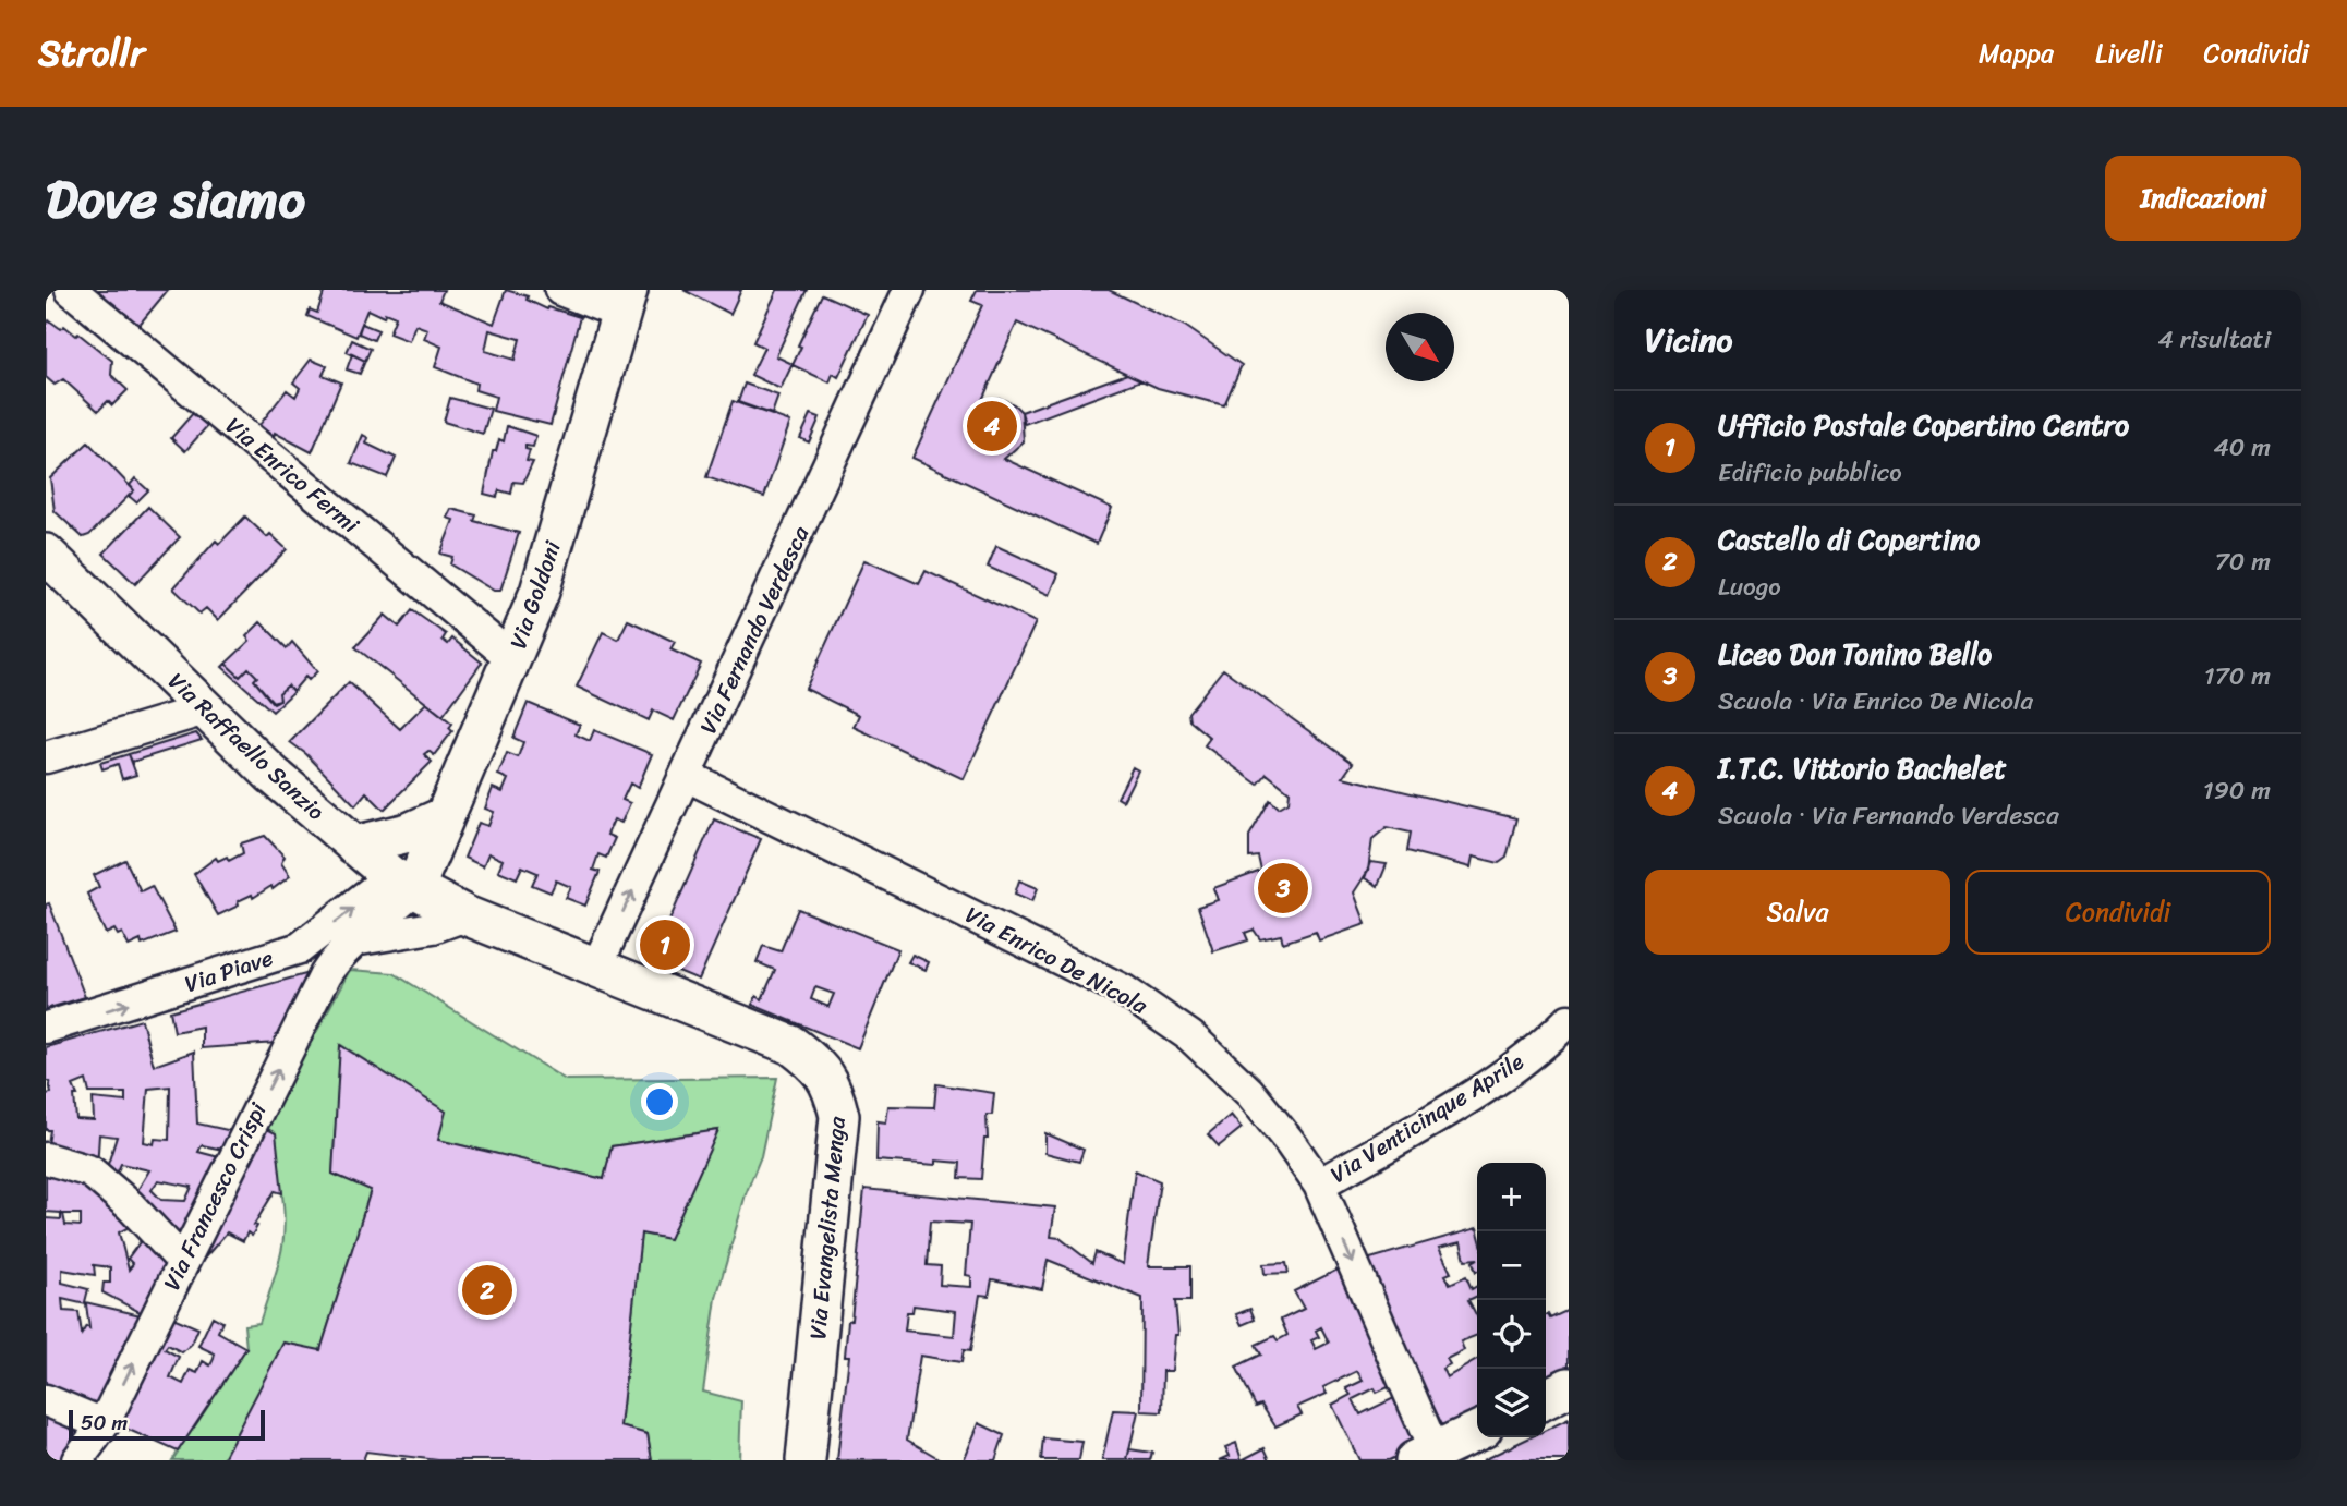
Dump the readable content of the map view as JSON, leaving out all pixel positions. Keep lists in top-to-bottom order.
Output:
{
  "streets": {
    "street": [
      "Via Enrico Fermi",
      "Via Goldoni",
      "Via Fernando Verdesca",
      "Via Raffaello Sanzio",
      "Via Enrico De Nicola",
      "Via Piave",
      "Via Venticinque Aprile",
      "Via Francesco Crispi",
      "Via Evangelista Menga"
    ]
  },
  "crossings": [
    ["Via Enrico Fermi", "Via Goldoni"],
    ["Via Fernando Verdesca", "Via Enrico De Nicola"],
    ["Via Fernando Verdesca", "Via Evangelista Menga"],
    ["Via Raffaello Sanzio", "Via Piave"],
    ["Via Raffaello Sanzio", "Via Francesco Crispi"],
    ["Via Raffaello Sanzio", "Via Evangelista Menga"],
    ["Via Enrico De Nicola", "Via Venticinque Aprile"],
    ["Via Piave", "Via Francesco Crispi"]
  ],
  "one_way": ["Via Francesco Crispi"],
  "scale_bar": "50 m",
  "north": "bottom right",
  "page": {
    "header": "Strollr",
    "nav": ["Mappa", "Livelli", "Condividi"],
    "title": "Dove siamo",
    "buttons": [
      "Indicazioni",
      ["Salva", "Condividi"]
    ],
    "heading": ["Vicino", "4 risultati"],
    "list": [
      {
        "mark": "1",
        "name": "Ufficio Postale Copertino Centro",
        "note": "Edificio pubblico",
        "value": "40 m"
      },
      {
        "mark": "2",
        "name": "Castello di Copertino",
        "note": "Luogo",
        "value": "70 m"
      },
      {
        "mark": "3",
        "name": "Liceo Don Tonino Bello",
        "note": "Scuola · Via Enrico De Nicola",
        "value": "170 m"
      },
      {
        "mark": "4",
        "name": "I.T.C. Vittorio Bachelet",
        "note": "Scuola · Via Fernando Verdesca",
        "value": "190 m"
      }
    ],
    "pins": [
      "4",
      "3",
      "1",
      "2"
    ],
    "map_buttons": ["+", "−"],
    "scale": "50 m"
  }
}
